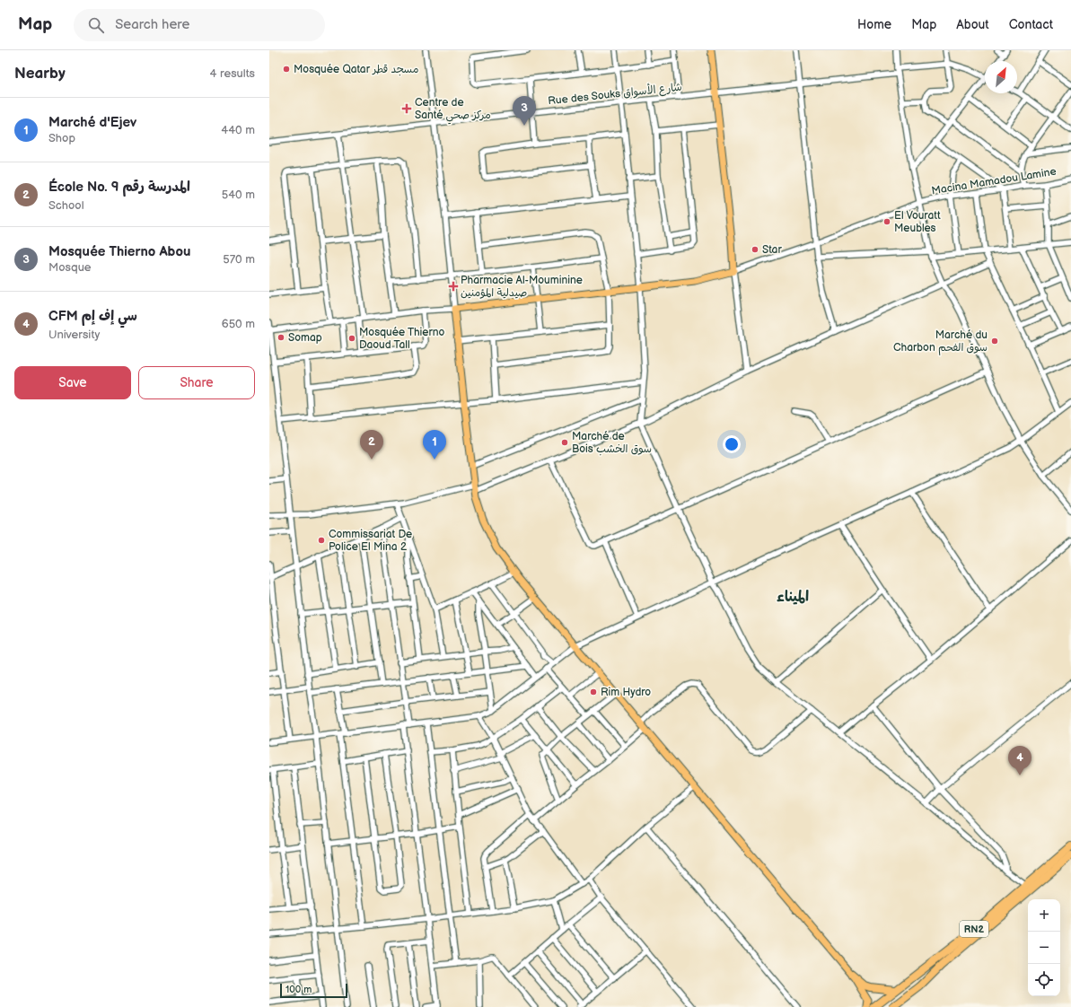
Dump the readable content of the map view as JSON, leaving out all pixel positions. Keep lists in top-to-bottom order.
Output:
{
  "streets": {
    "highway": ["RN2"],
    "street": ["Rue des Souks شارع الأسواق", "Macina Mamadou Lamine"]
  },
  "districts": ["الميناء"],
  "places": {
    "other": [
      "Mosquée Qatar مسجد قطر",
      "El Vouratt Meubles",
      "Star",
      "Somap",
      "Mosquée Thierno Daoud Tall",
      "Marché du Charbon سوق الفحم",
      "Marché de Bois سوق الخشب",
      "Commissariat De Police El Mina 2",
      "Rim Hydro"
    ],
    "health": ["Centre de Santé مركز صحي", "Pharmacie Al-Mouminine صيدلية المؤمنين"]
  },
  "scale_bar": "100 m",
  "north": "top right",
  "page": {
    "header": "Map",
    "search": "Search here",
    "nav": [
      "Home",
      "Map",
      "About",
      "Contact"
    ],
    "heading": ["Nearby", "4 results"],
    "pins": [
      "3",
      "1",
      "2",
      "4"
    ],
    "list": [
      {
        "mark": "1",
        "name": "Marché d'Ejev",
        "note": "Shop",
        "value": "440 m"
      },
      {
        "mark": "2",
        "name": "École No. 9 المدرسة رقم",
        "note": "School",
        "value": "540 m"
      },
      {
        "mark": "3",
        "name": "Mosquée Thierno Abou",
        "note": "Mosque",
        "value": "570 m"
      },
      {
        "mark": "4",
        "name": "CFM سي إف إم",
        "note": "University",
        "value": "650 m"
      }
    ],
    "buttons": ["Save", "Share"],
    "map_buttons": ["+", "−"],
    "scale": "100 m"
  }
}
